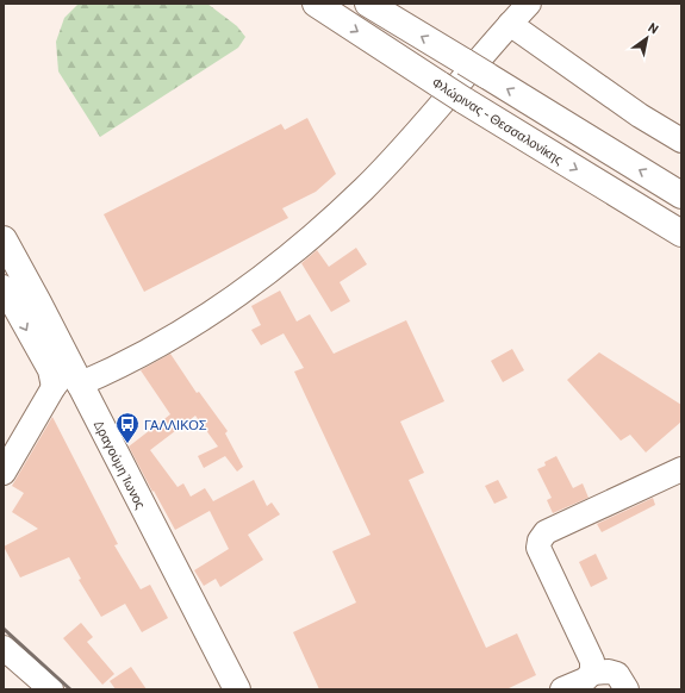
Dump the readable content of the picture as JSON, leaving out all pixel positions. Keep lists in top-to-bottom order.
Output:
{
  "streets": {
    "main road": ["Φλώρινας - Θεσσαλονίκης", "Δραγούμη Ίωνος"]
  },
  "places": {
    "bus stop": ["ΓΑΛΛΙΚΟΣ"]
  },
  "north": "top right"
}
